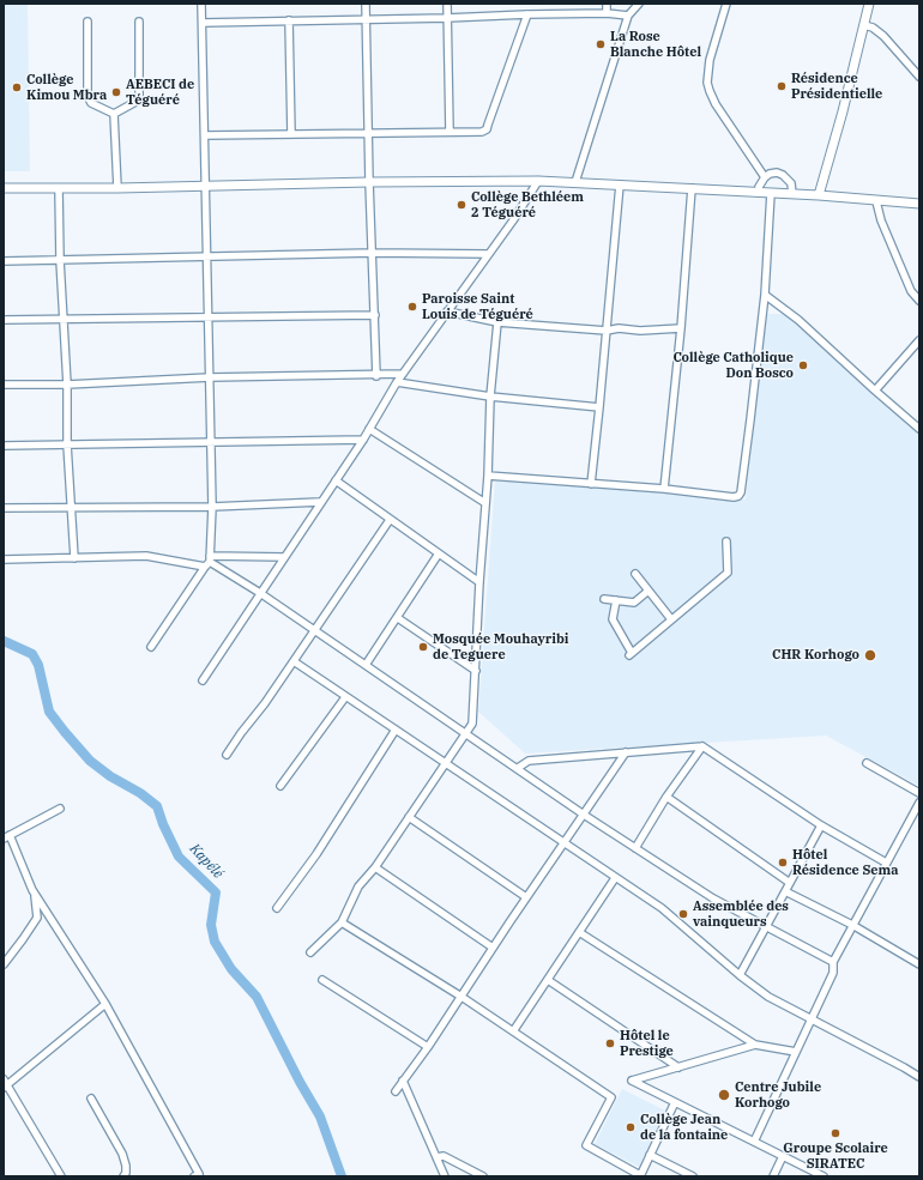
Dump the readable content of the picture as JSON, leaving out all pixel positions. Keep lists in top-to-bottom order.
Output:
{
  "water": ["Kapélé"],
  "places": [
    "La Rose Blanche Hôtel",
    "Résidence Présidentielle",
    "Collège Kimou Mbra",
    "AEBECI de Téguéré",
    "Collège Bethléem 2 Téguéré",
    "Paroisse Saint Louis de Téguéré",
    "Collège Catholique Don Bosco",
    "Mosquée Mouhayribi de Teguere",
    "CHR Korhogo",
    "Hôtel Résidence Sema",
    "Assemblée des vainqueurs",
    "Hôtel le Prestige",
    "Centre Jubile Korhogo",
    "Collège Jean de la fontaine",
    "Groupe Scolaire SIRATEC"
  ]
}
